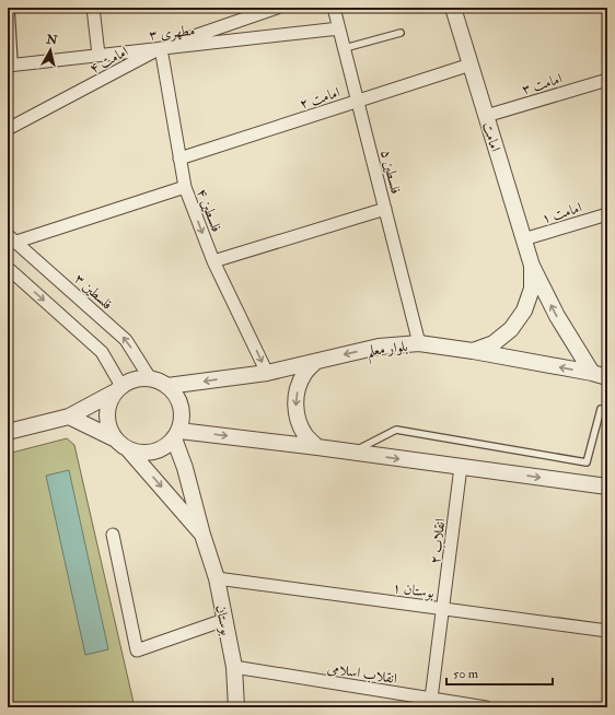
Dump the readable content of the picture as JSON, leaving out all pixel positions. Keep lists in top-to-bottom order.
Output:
{
  "streets": {
    "street": [
      "مطهری ۳",
      "امامت ۴",
      "امامت ۳",
      "امامت ۲",
      "امامت",
      "فلسطین ۵",
      "فلسطین ۴",
      "امامت ۱",
      "فلسطین ۳",
      "بلوار معلم",
      "انقلاب ۲",
      "بوستان ۱",
      "بوستان",
      "انقلاب اسلامی"
    ]
  },
  "crossings": [
    ["مطهری ۳", "امامت ۴"],
    ["مطهری ۳", "فلسطین ۵"],
    ["مطهری ۳", "فلسطین ۴"],
    ["امامت ۴", "فلسطین ۴"],
    ["امامت ۳", "امامت"],
    ["امامت ۲", "امامت"],
    ["امامت ۲", "فلسطین ۵"],
    ["امامت ۲", "فلسطین ۴"],
    ["امامت", "امامت ۱"],
    ["فلسطین ۵", "بلوار معلم"],
    ["فلسطین ۴", "بلوار معلم"],
    ["فلسطین ۳", "بلوار معلم"],
    ["فلسطین ۳", "بوستان"],
    ["بلوار معلم", "بوستان"],
    ["انقلاب ۲", "بوستان ۱"],
    ["انقلاب ۲", "انقلاب اسلامی"],
    ["بوستان ۱", "بوستان"],
    ["بوستان", "انقلاب اسلامی"]
  ],
  "one_way": ["فلسطین ۴"],
  "scale_bar": "50 m",
  "north": "top"
}
